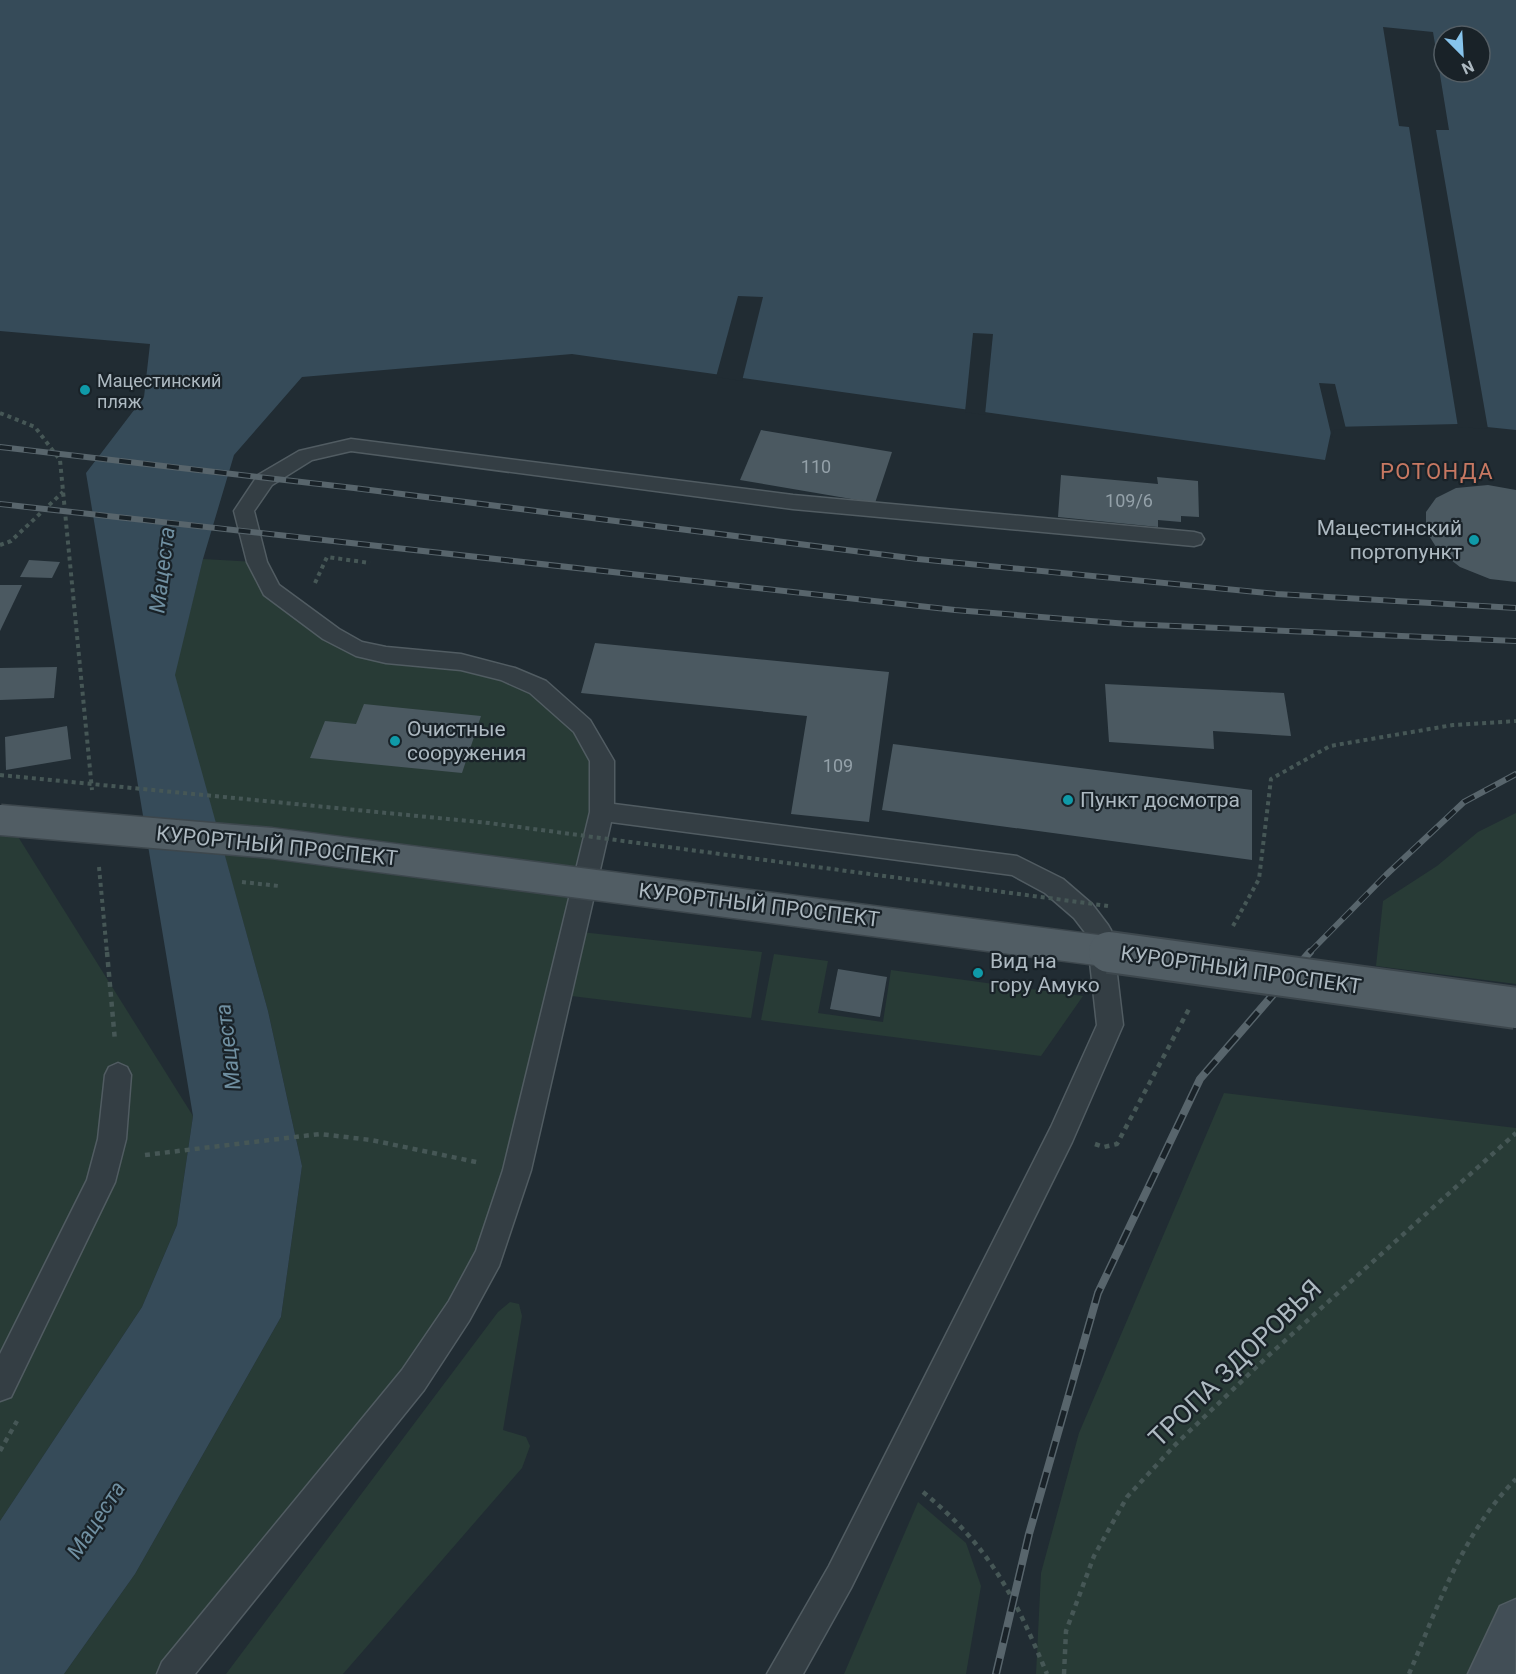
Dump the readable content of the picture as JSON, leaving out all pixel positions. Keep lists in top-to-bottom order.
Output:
{
  "streets": {
    "main road": ["КУРОРТНЫЙ ПРОСПЕКТ"],
    "path": ["ТРОПА ЗДОРОВЬЯ"]
  },
  "districts": ["РОТОНДА"],
  "water": ["Мацеста"],
  "places": [
    "Мацестинский пляж",
    "Мацестинский портопункт",
    "Очистные сооружения",
    "Пункт досмотра",
    "Вид на гору Амуко"
  ],
  "house_numbers": ["110", "109/6", "109"],
  "north": "bottom right"
}
